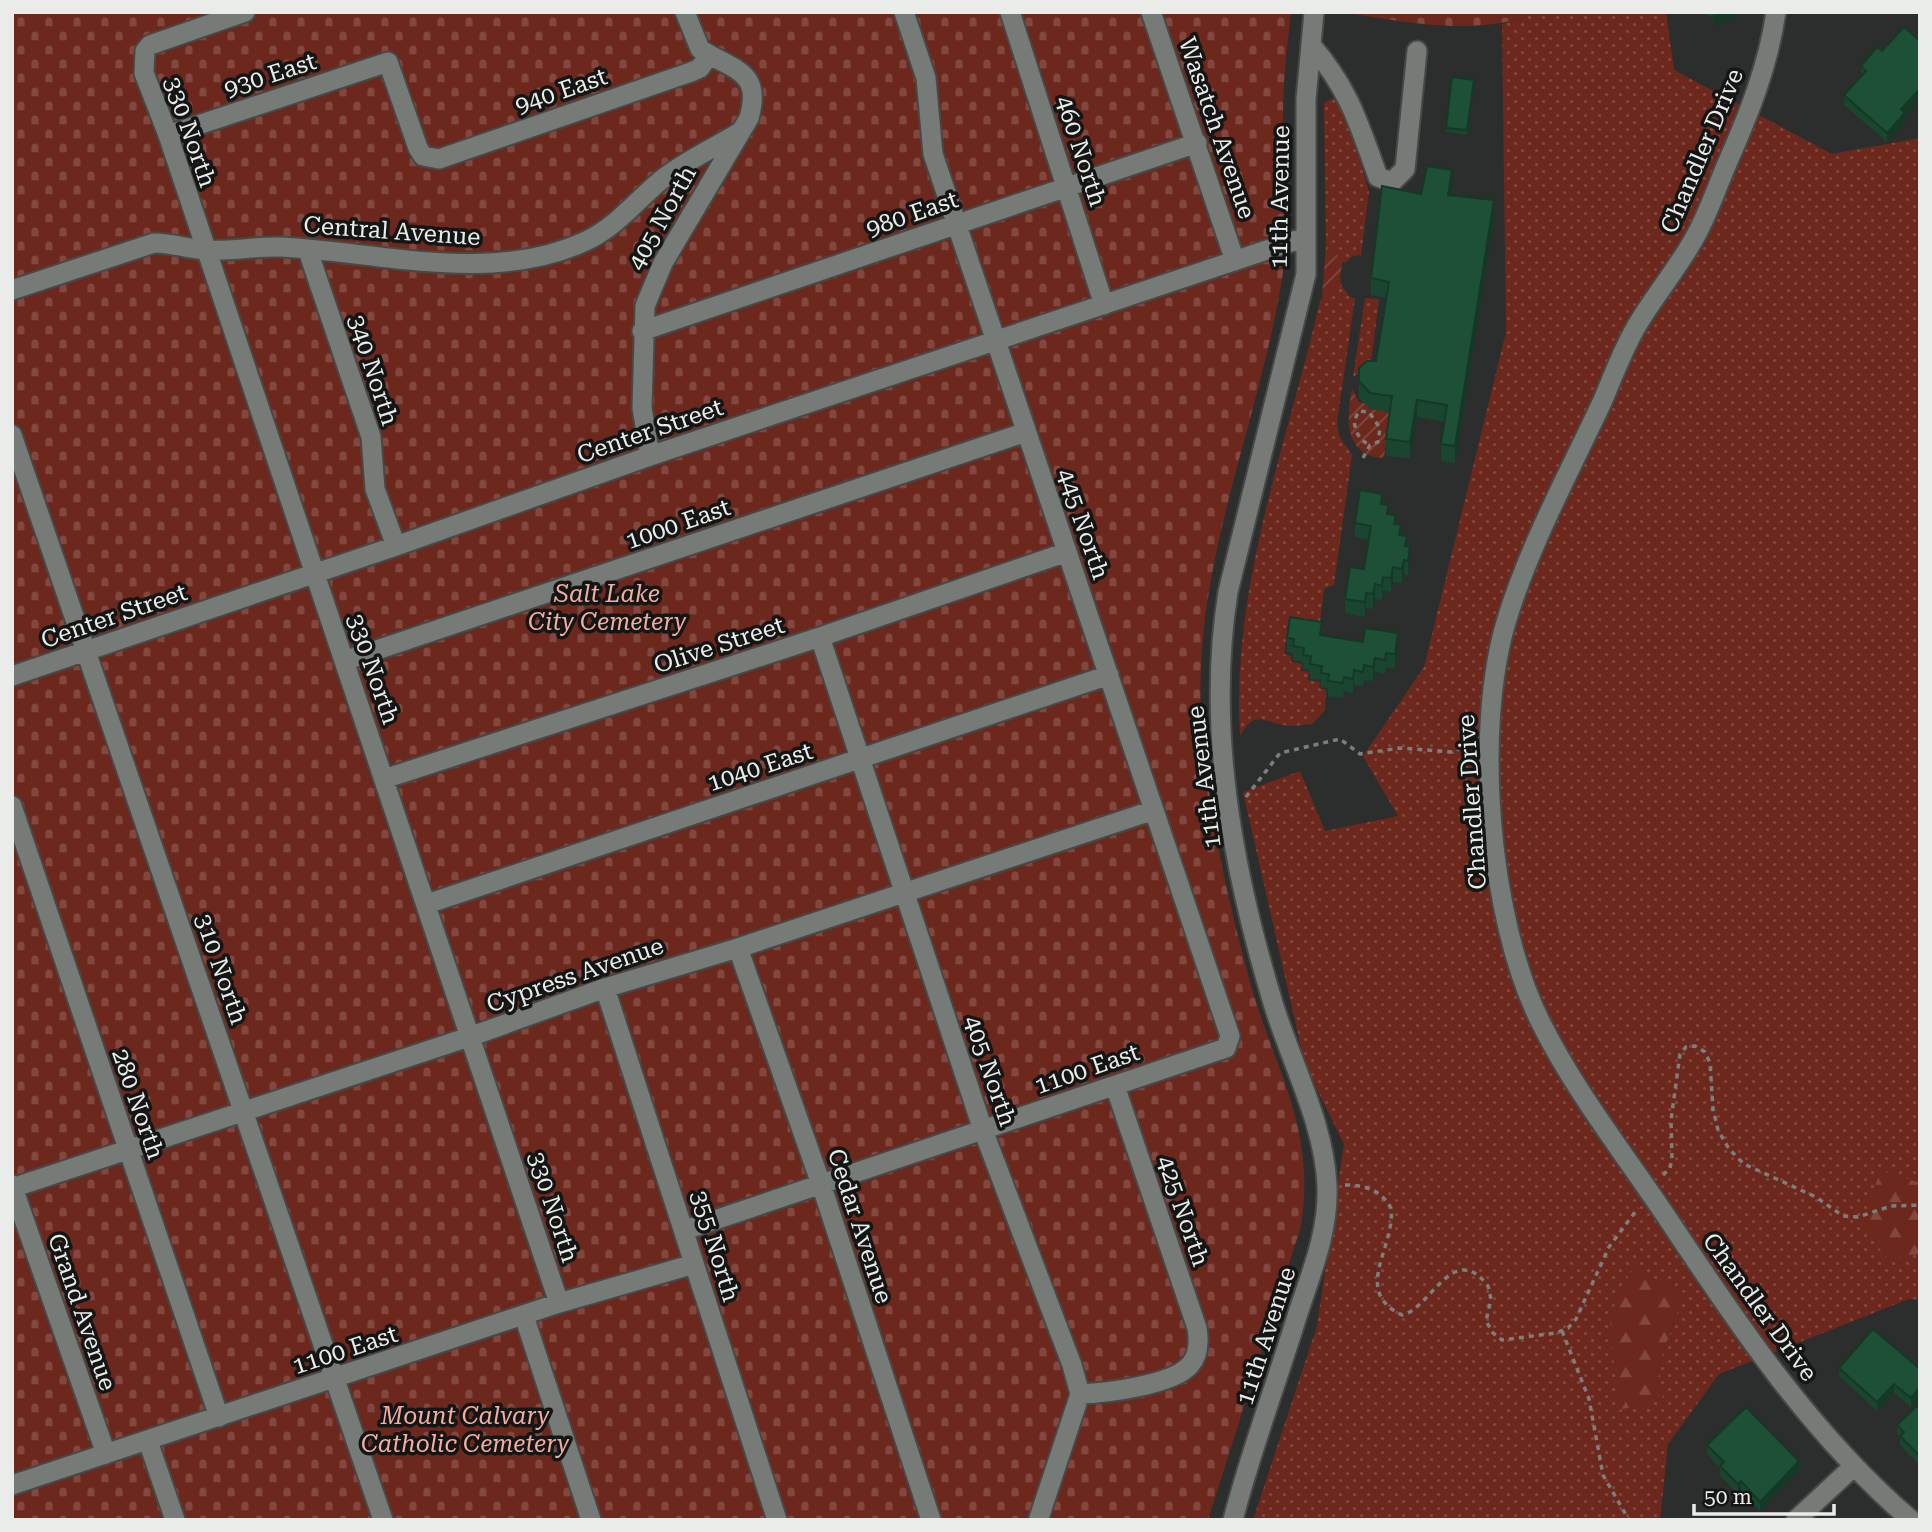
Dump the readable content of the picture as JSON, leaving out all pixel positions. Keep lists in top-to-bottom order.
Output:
{
  "streets": {
    "street": [
      "930 East",
      "940 East",
      "Wasatch Avenue",
      "330 North",
      "460 North",
      "Chandler Drive",
      "11th Avenue",
      "980 East",
      "405 North",
      "Central Avenue",
      "340 North",
      "Center Street",
      "1000 East",
      "445 North",
      "Olive Street",
      "1040 East",
      "310 North",
      "Cypress Avenue",
      "1100 East",
      "280 North",
      "425 North",
      "Cedar Avenue",
      "355 North",
      "Grand Avenue"
    ]
  },
  "crossings": [
    ["930 East", "940 East"],
    ["930 East", "330 North"],
    ["940 East", "405 North"],
    ["Wasatch Avenue", "980 East"],
    ["Wasatch Avenue", "Center Street"],
    ["330 North", "Central Avenue"],
    ["330 North", "Center Street"],
    ["330 North", "1000 East"],
    ["330 North", "Olive Street"],
    ["330 North", "1040 East"],
    ["330 North", "Cypress Avenue"],
    ["330 North", "1100 East"],
    ["460 North", "980 East"],
    ["460 North", "Center Street"],
    ["11th Avenue", "Center Street"],
    ["980 East", "405 North"],
    ["980 East", "445 North"],
    ["405 North", "Central Avenue"],
    ["405 North", "Center Street"],
    ["405 North", "Olive Street"],
    ["405 North", "1040 East"],
    ["405 North", "Cypress Avenue"],
    ["405 North", "1100 East"],
    ["405 North", "425 North"],
    ["Central Avenue", "340 North"],
    ["340 North", "Center Street"],
    ["Center Street", "445 North"],
    ["Center Street", "310 North"],
    ["1000 East", "445 North"],
    ["445 North", "Olive Street"],
    ["445 North", "1040 East"],
    ["445 North", "Cypress Avenue"],
    ["445 North", "1100 East"],
    ["310 North", "Cypress Avenue"],
    ["310 North", "1100 East"],
    ["Cypress Avenue", "280 North"],
    ["Cypress Avenue", "Cedar Avenue"],
    ["Cypress Avenue", "355 North"],
    ["Cypress Avenue", "Grand Avenue"],
    ["1100 East", "280 North"],
    ["1100 East", "425 North"],
    ["1100 East", "Cedar Avenue"],
    ["1100 East", "355 North"],
    ["1100 East", "Grand Avenue"]
  ],
  "parks": ["Salt Lake City Cemetery", "Mount Calvary Catholic Cemetery"],
  "scale_bar": "50 m"
}
